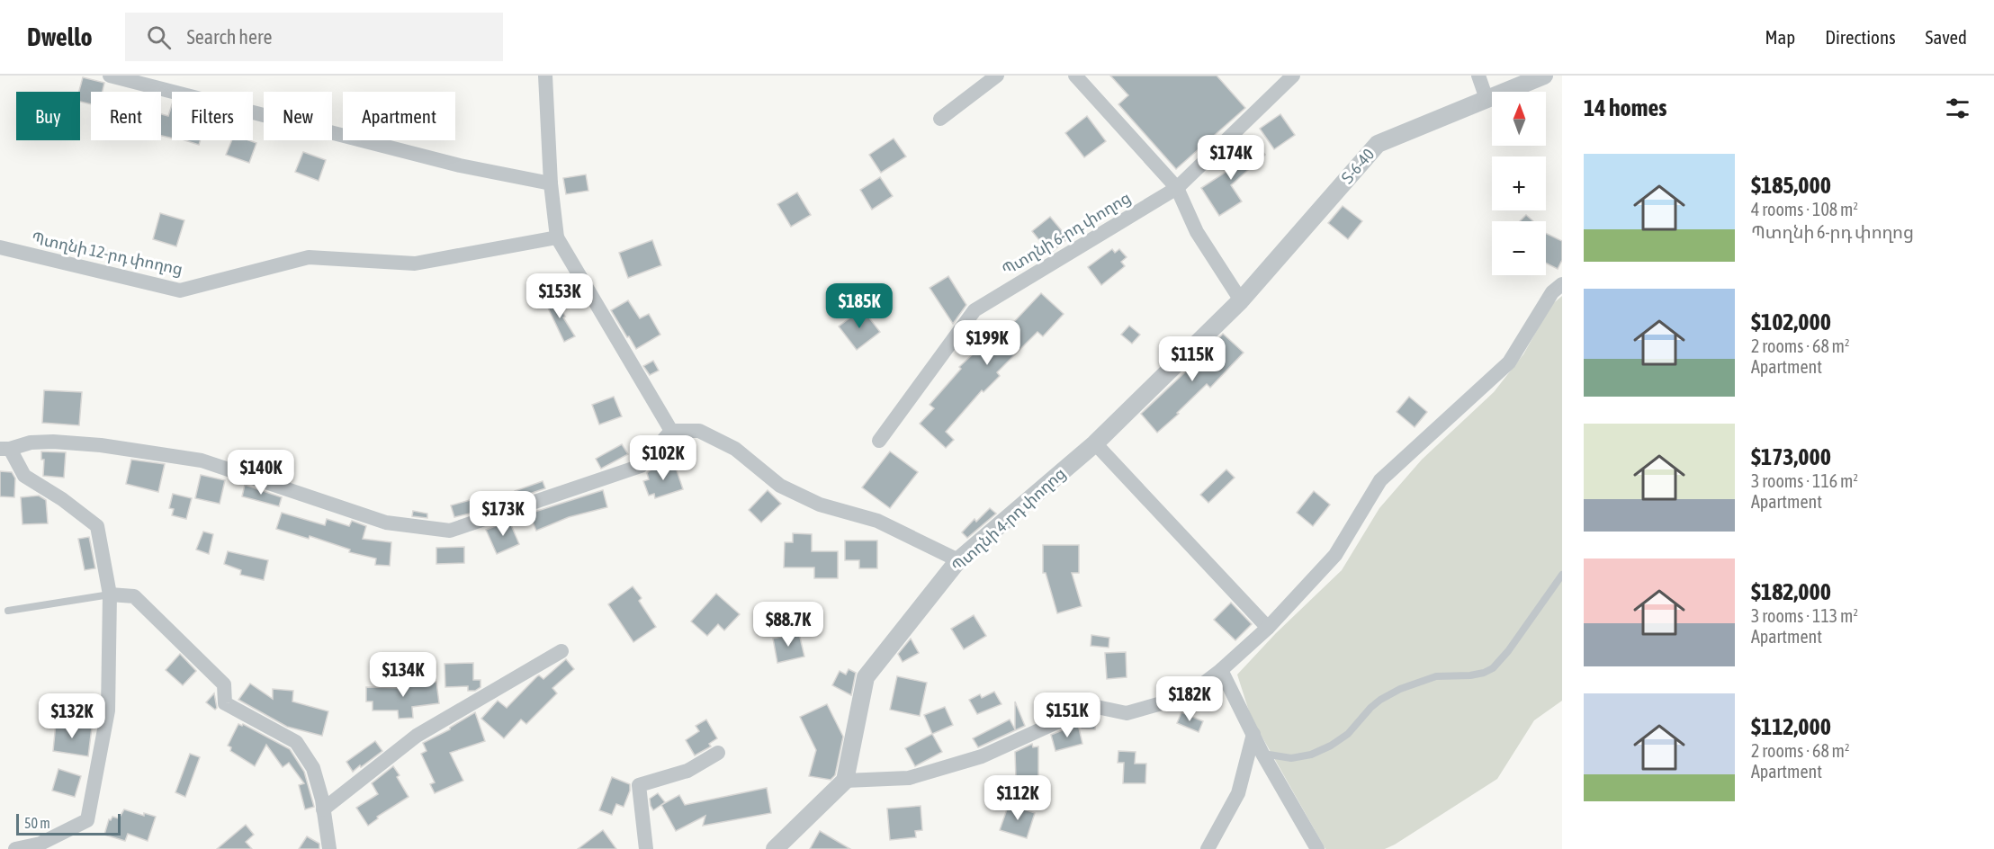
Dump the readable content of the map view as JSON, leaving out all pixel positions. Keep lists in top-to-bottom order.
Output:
{
  "streets": {
    "street": [
      "Տ-6-40",
      "Պտղնի 6-րդ փողոց",
      "Պտղնի 12-րդ փողոց",
      "Պտղնի 4-րդ փողոց"
    ]
  },
  "crossings": [
    ["Տ-6-40", "Պտղնի 4-րդ փողոց"]
  ],
  "scale_bar": "50 m",
  "north": "top",
  "page": {
    "header": "Dwello",
    "search": "Search here",
    "nav": ["Map", "Directions", "Saved"],
    "heading": "14 homes",
    "map_buttons": ["+", "−"],
    "chip": [
      "Buy",
      "Rent",
      "Filters",
      "New",
      "Apartment"
    ],
    "price": [
      "$174K",
      "$153K",
      "$185K",
      "$199K",
      "$115K",
      "$102K",
      "$140K",
      "$173K",
      "$88.7K",
      "$134K",
      "$182K",
      "$151K",
      "$132K",
      "$112K"
    ],
    "list": [
      {
        "name": "$185,000",
        "note": "4 rooms · 108 m² · Պտղնի 6-րդ փողոց"
      },
      {
        "name": "$102,000",
        "note": "2 rooms · 68 m² · Apartment"
      },
      {
        "name": "$173,000",
        "note": "3 rooms · 116 m² · Apartment"
      },
      {
        "name": "$182,000",
        "note": "3 rooms · 113 m² · Apartment"
      },
      {
        "name": "$112,000",
        "note": "2 rooms · 68 m² · Apartment"
      }
    ],
    "scale": "50 m"
  }
}
